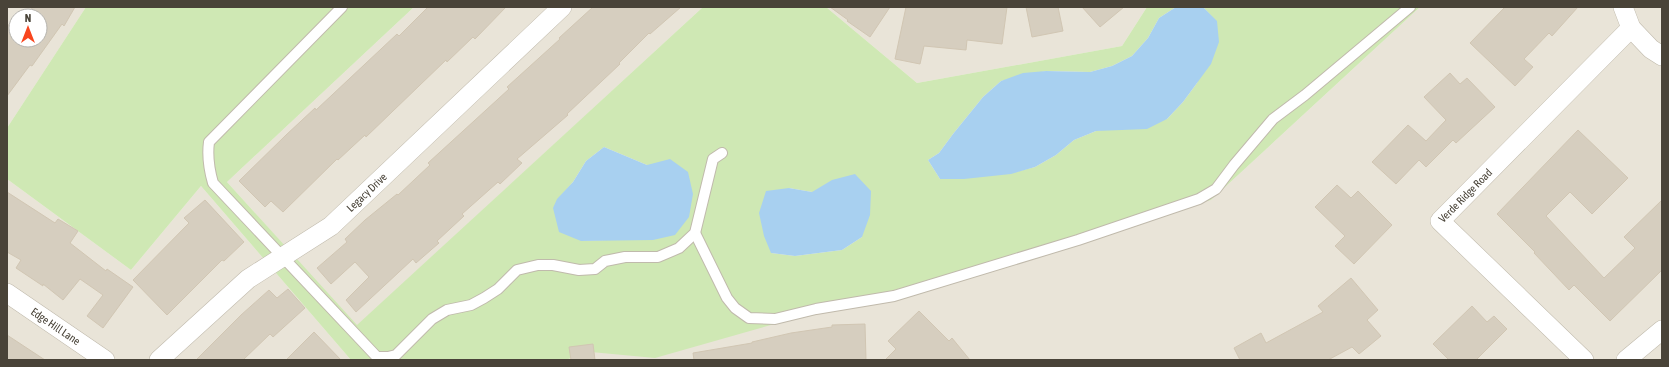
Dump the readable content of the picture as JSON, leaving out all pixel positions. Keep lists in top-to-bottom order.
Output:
{
  "streets": {
    "street": ["Legacy Drive", "Verde Ridge Road", "Edge Hill Lane"]
  },
  "north": "top"
}
